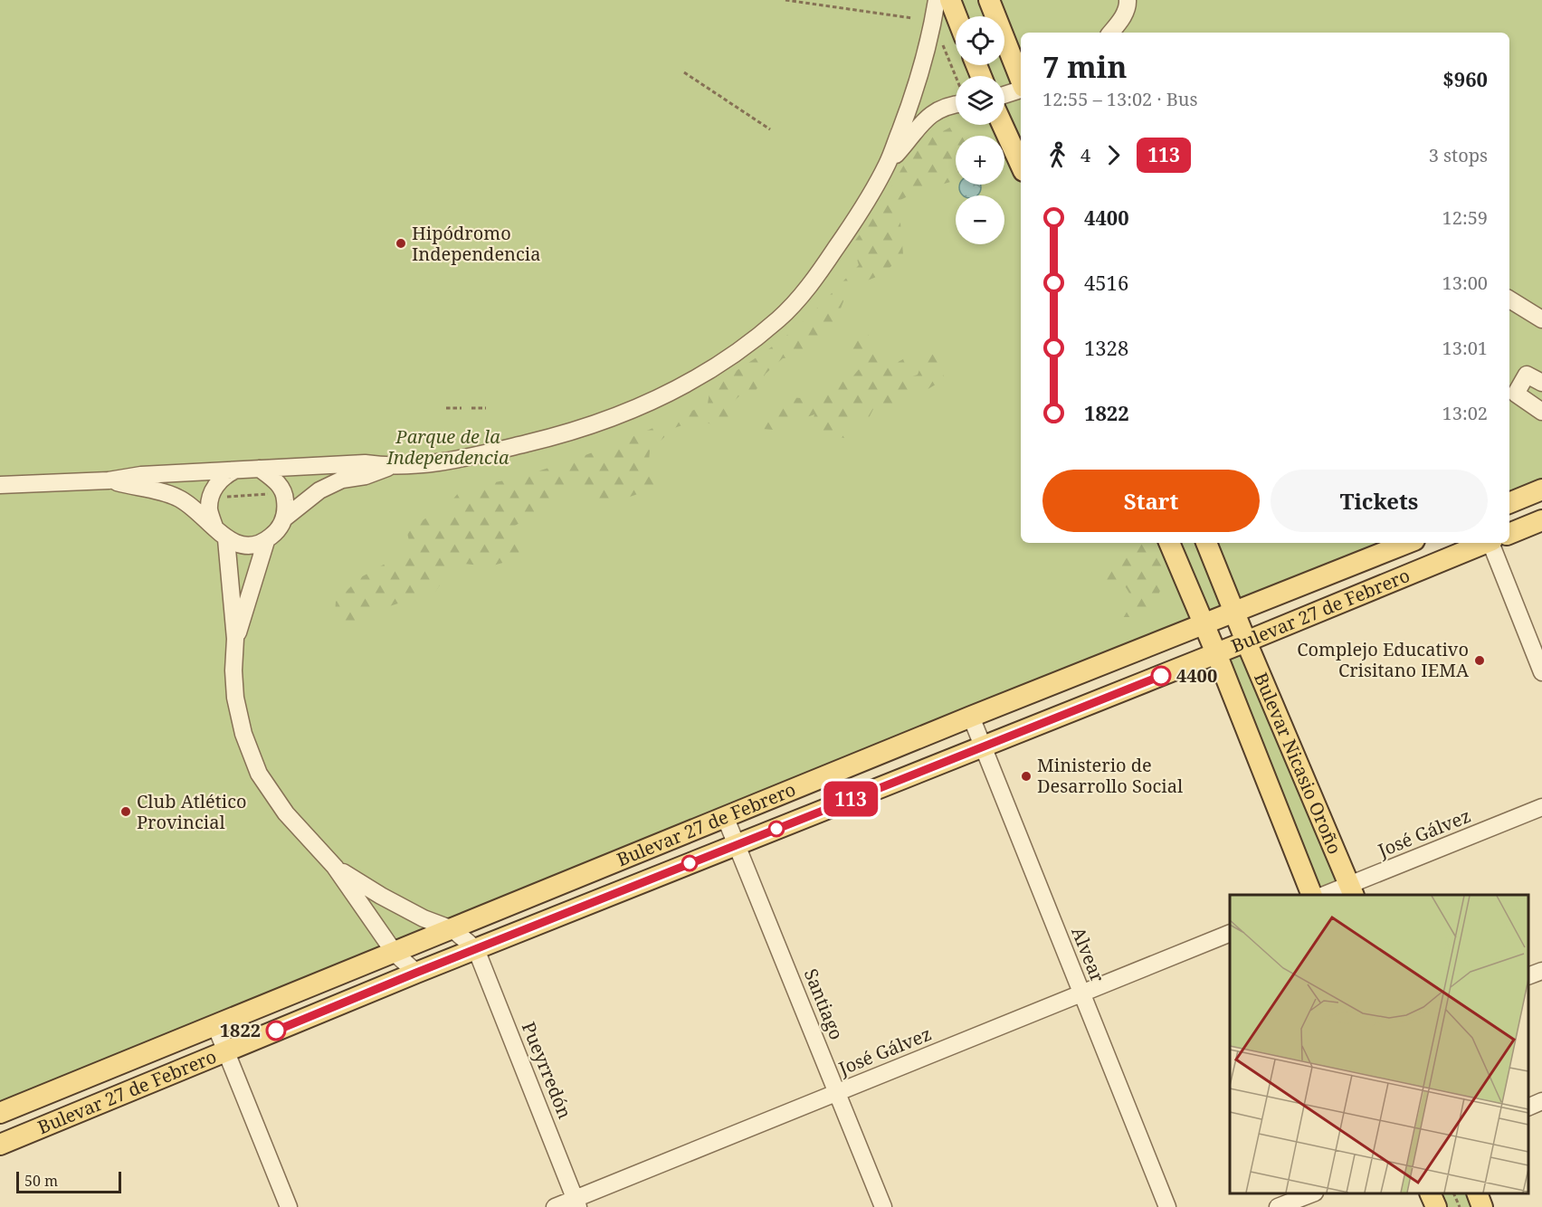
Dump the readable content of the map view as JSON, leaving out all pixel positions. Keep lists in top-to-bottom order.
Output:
{
  "streets": {
    "main road": ["Bulevar 27 de Febrero", "Bulevar Nicasio Oroño"],
    "street": [
      "José Gálvez",
      "Alvear",
      "Santiago",
      "Pueyrredón"
    ]
  },
  "crossings": [
    ["Bulevar 27 de Febrero", "Bulevar Nicasio Oroño"],
    ["Bulevar 27 de Febrero", "Alvear"],
    ["Bulevar 27 de Febrero", "Santiago"],
    ["Bulevar 27 de Febrero", "Pueyrredón"],
    ["Bulevar Nicasio Oroño", "José Gálvez"],
    ["José Gálvez", "Alvear"],
    ["José Gálvez", "Santiago"],
    ["José Gálvez", "Pueyrredón"]
  ],
  "parks": ["Parque de la Independencia"],
  "places": [
    "Hipódromo Independencia",
    "Complejo Educativo Crisitano IEMA",
    "4400",
    "Ministerio de Desarrollo Social",
    "Club Atlético Provincial",
    "1822"
  ],
  "lines": ["bus line 113"],
  "scale_bar": "50 m",
  "page": {
    "on_map": "113",
    "map_buttons": ["+", "−"],
    "heading": ["7 min", "12:55 – 13:02 · Bus", "$960"],
    "legs": ["4", "113", "3 stops"],
    "list": [
      {
        "name": "4400",
        "value": "12:59"
      },
      {
        "name": "4516",
        "value": "13:00"
      },
      {
        "name": "1328",
        "value": "13:01"
      },
      {
        "name": "1822",
        "value": "13:02"
      }
    ],
    "buttons": ["Start", "Tickets"],
    "scale": "50 m"
  }
}
